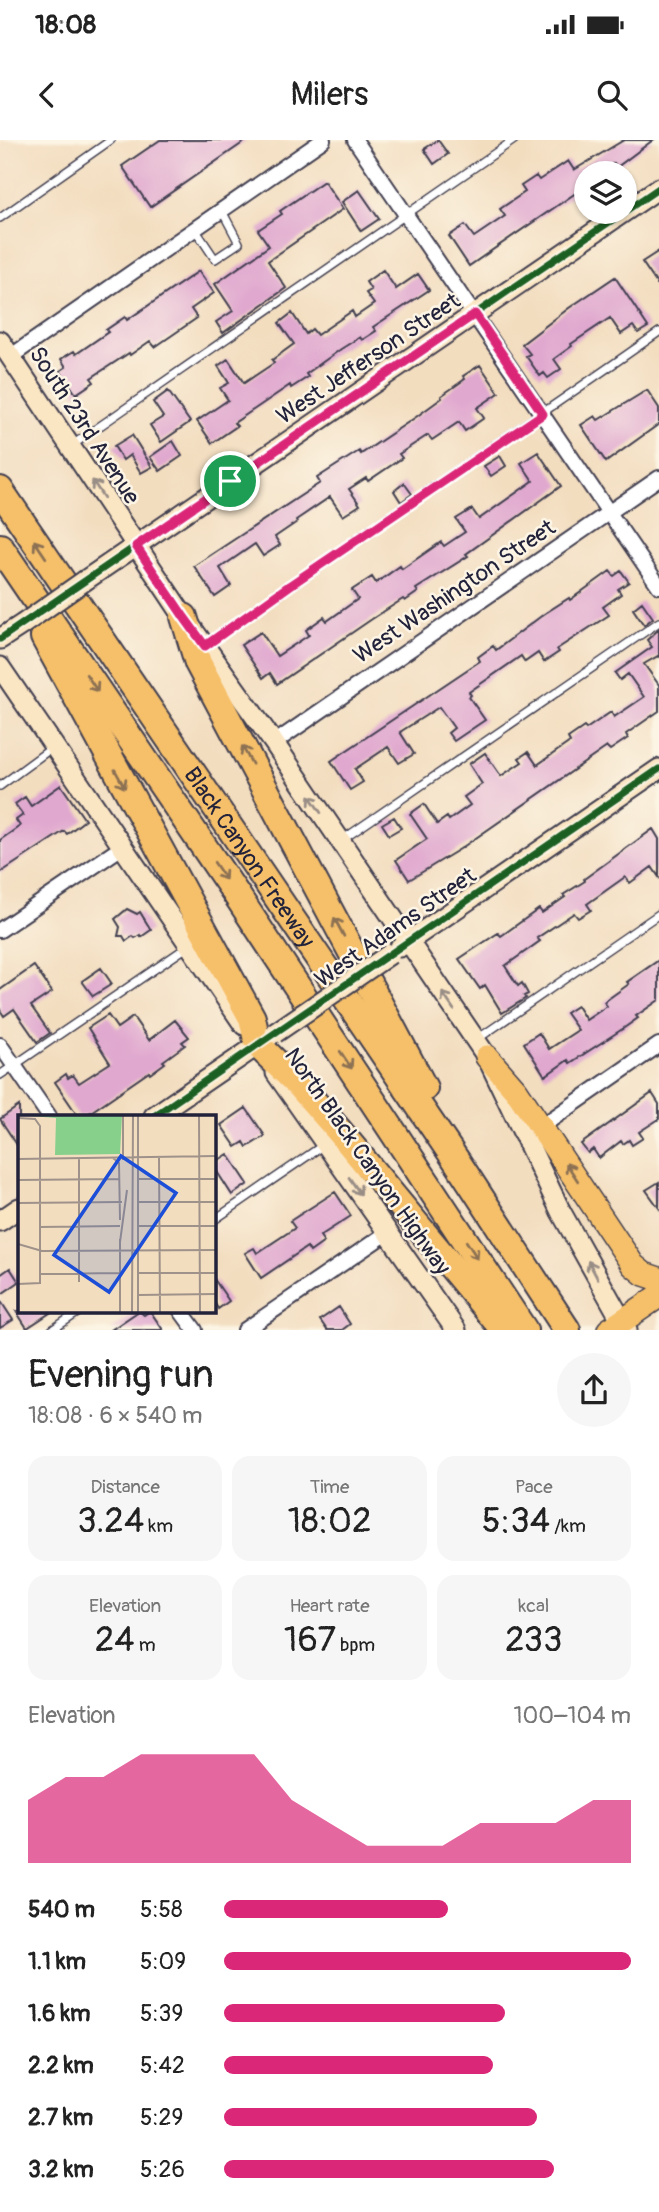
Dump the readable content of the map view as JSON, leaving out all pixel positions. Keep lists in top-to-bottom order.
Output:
{
  "streets": {
    "highway": ["Black Canyon Freeway"],
    "main road": [
      "West Jefferson Street",
      "South 23rd Avenue",
      "West Adams Street",
      "North Black Canyon Highway"
    ],
    "street": ["West Washington Street"]
  },
  "crossings": [
    ["West Jefferson Street", "South 23rd Avenue"],
    ["South 23rd Avenue", "West Washington Street"],
    ["South 23rd Avenue", "West Adams Street"],
    ["West Adams Street", "North Black Canyon Highway"]
  ],
  "one_way": ["South 23rd Avenue"],
  "page": {
    "status": "18:08",
    "header": "Milers",
    "heading": ["Evening run", "18:08 · 6 × 540 m"],
    "stats": [
      ["Distance", "3.24 km"],
      ["Time", "18:02"],
      ["Pace", "5:34 /km"],
      ["Elevation", "24 m"],
      ["Heart rate", "167 bpm"],
      ["kcal", "233"]
    ],
    "chart": ["Elevation", "100–104 m"],
    "list": [
      {
        "name": "540 m",
        "note": "5:58"
      },
      {
        "name": "1.1 km",
        "note": "5:09"
      },
      {
        "name": "1.6 km",
        "note": "5:39"
      },
      {
        "name": "2.2 km",
        "note": "5:42"
      },
      {
        "name": "2.7 km",
        "note": "5:29"
      },
      {
        "name": "3.2 km",
        "note": "5:26"
      }
    ]
  }
}
